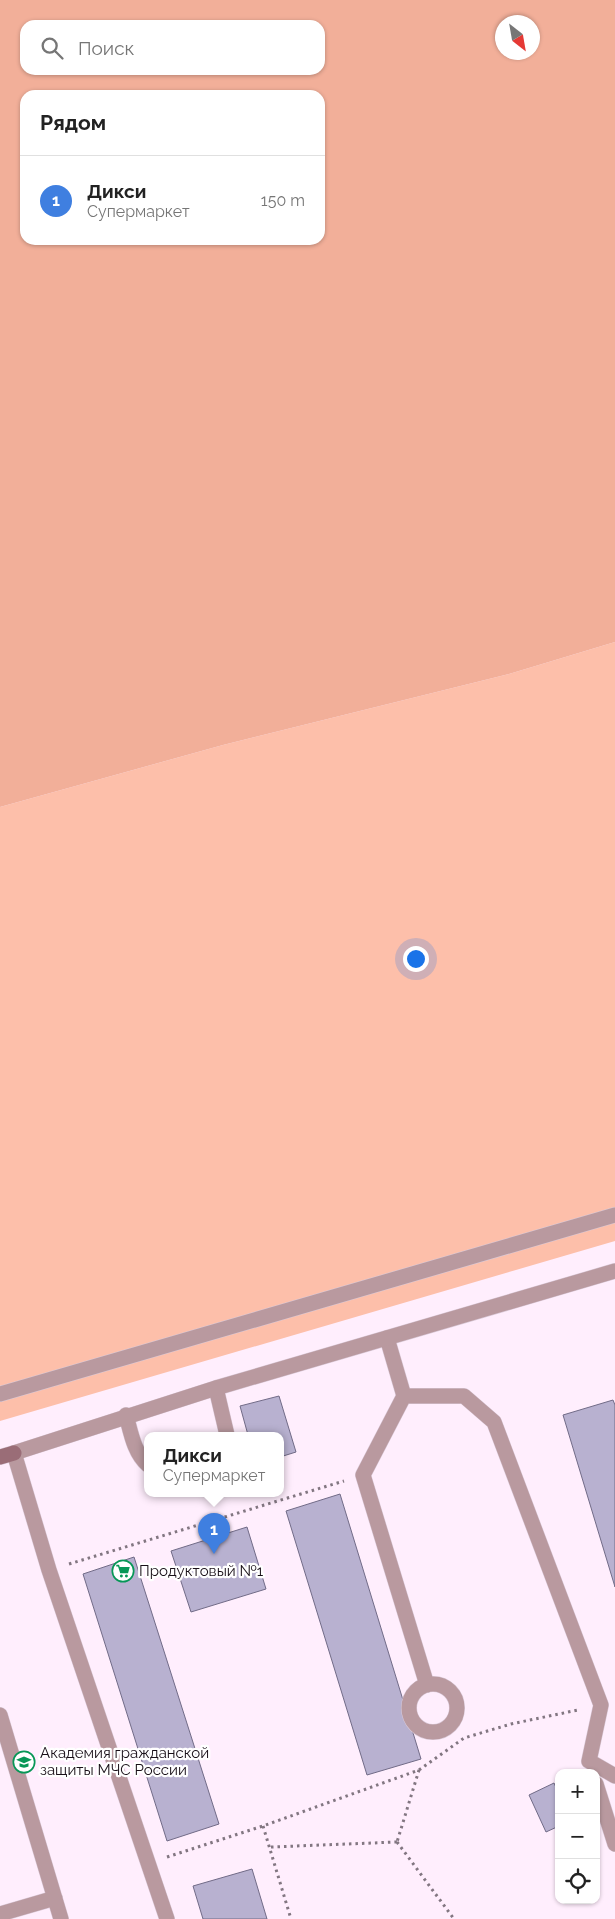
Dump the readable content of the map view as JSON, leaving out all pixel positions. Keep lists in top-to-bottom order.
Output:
{
  "places": {
    "supermarket": ["Продуктовый №1"],
    "school or university": ["Академия гражданской защиты МЧС России"]
  },
  "north": "bottom right",
  "page": {
    "search": "Поиск",
    "heading": "Рядом",
    "list": [
      {
        "mark": "1",
        "name": "Дикси",
        "note": "Супермаркет",
        "value": "150 m"
      }
    ],
    "popup": ["Дикси", "Супермаркет"],
    "pins": "1",
    "map_buttons": ["+", "−"]
  }
}
